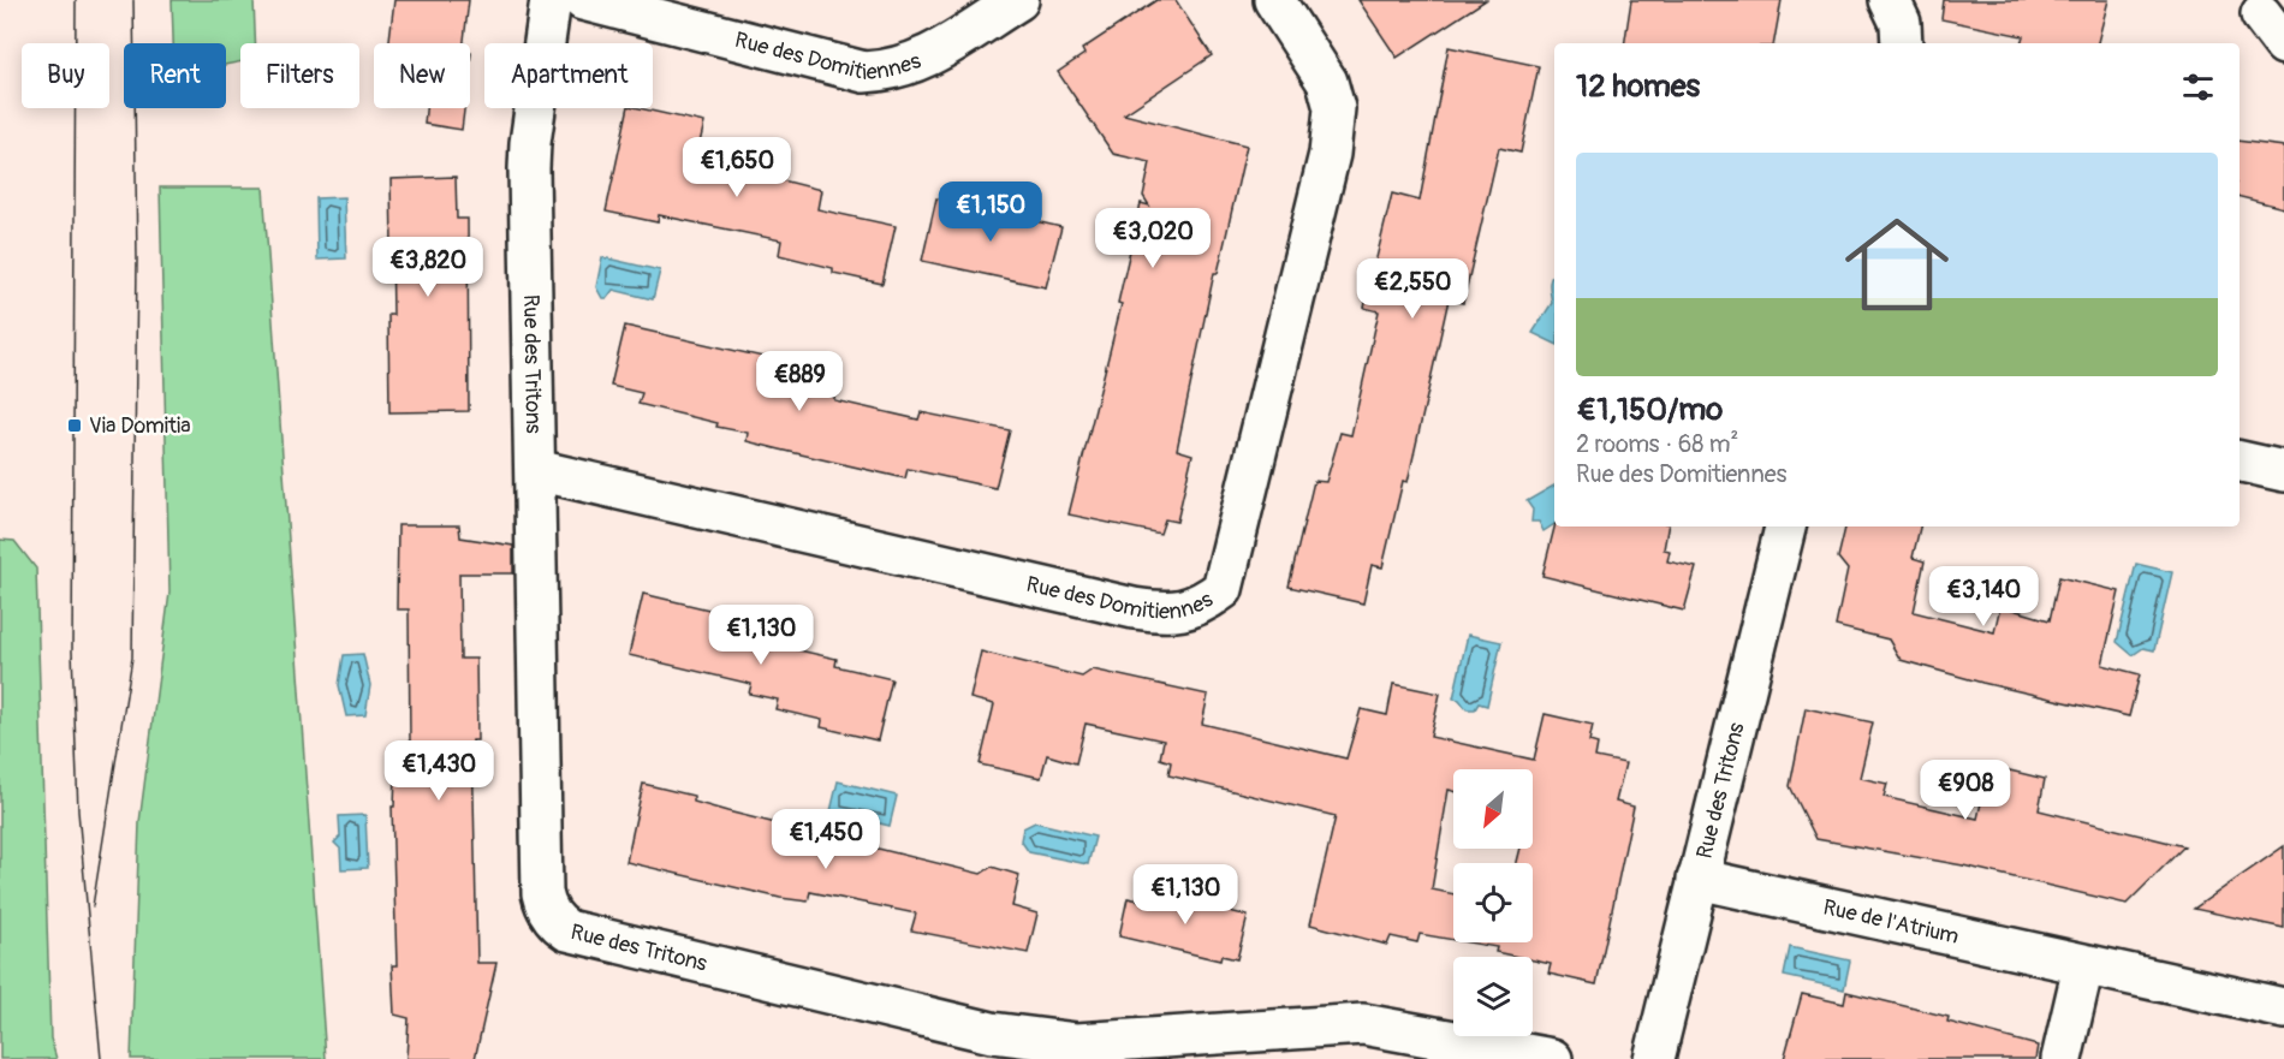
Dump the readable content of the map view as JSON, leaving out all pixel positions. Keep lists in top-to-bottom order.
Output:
{
  "streets": {
    "street": ["Rue des Domitiennes", "Rue des Tritons", "Rue de l'Atrium"]
  },
  "crossings": [
    ["Rue des Domitiennes", "Rue des Tritons"],
    ["Rue des Tritons", "Rue de l'Atrium"]
  ],
  "places": {
    "transit": ["Via Domitia"]
  },
  "north": "bottom left",
  "page": {
    "chip": [
      "Buy",
      "Rent",
      "Filters",
      "New",
      "Apartment"
    ],
    "heading": "12 homes",
    "list": [
      {
        "name": "€1,150/mo",
        "note": "2 rooms · 68 m² · Rue des Domitiennes"
      }
    ],
    "price": [
      "€1,650",
      "€1,150",
      "€3,020",
      "€3,820",
      "€2,550",
      "€889",
      "€3,140",
      "€1,130",
      "€1,430",
      "€908",
      "€1,450",
      "€1,130"
    ]
  }
}
